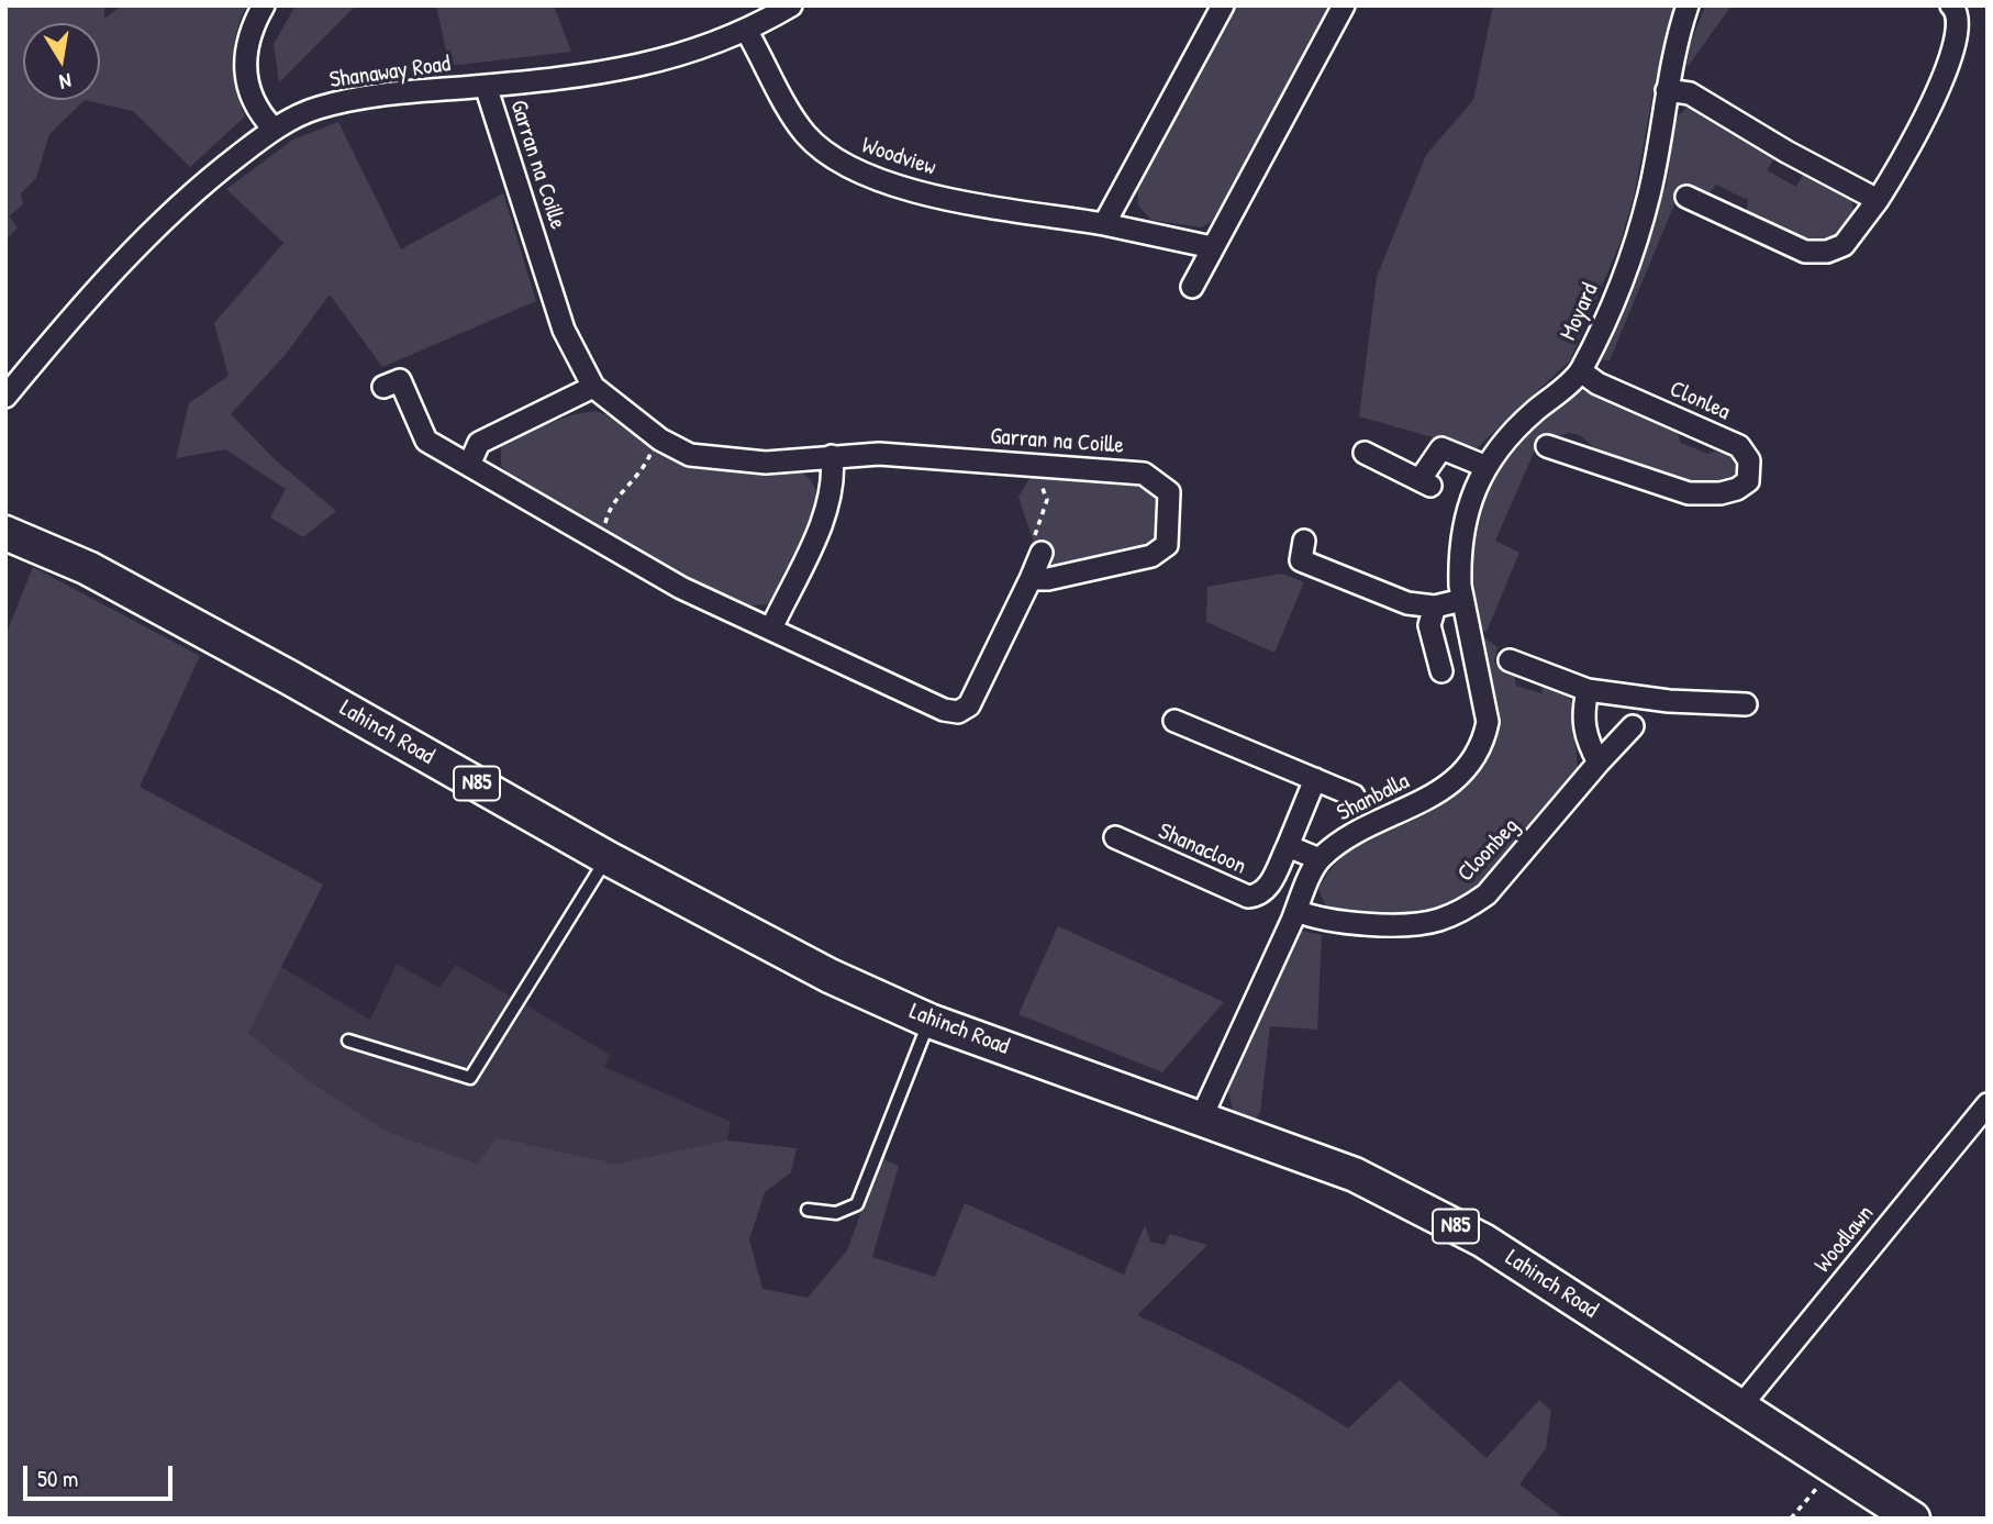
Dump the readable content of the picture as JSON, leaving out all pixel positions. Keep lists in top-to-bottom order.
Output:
{
  "streets": {
    "main road": ["Lahinch Road", "N85"],
    "street": [
      "Shanaway Road",
      "Woodview",
      "Garran na Coille",
      "Moyard",
      "Clonlea",
      "Shanballa",
      "Shanacloon",
      "Cloonbeg",
      "Woodlawn"
    ]
  },
  "crossings": [
    ["Shanaway Road", "Woodview"],
    ["Shanaway Road", "Garran na Coille"],
    ["Moyard", "Clonlea"],
    ["Moyard", "Shanballa"],
    ["Lahinch Road", "Woodlawn"]
  ],
  "scale_bar": "50 m",
  "north": "bottom"
}
